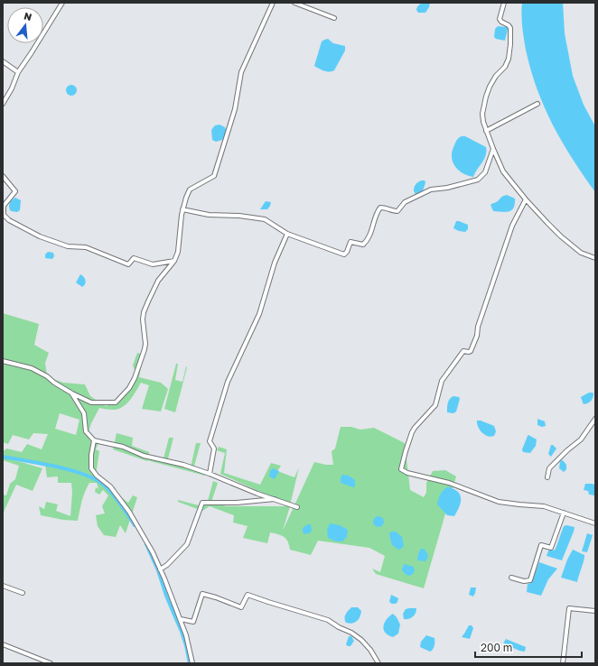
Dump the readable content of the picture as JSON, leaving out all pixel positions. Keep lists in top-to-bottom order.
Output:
{
  "scale_bar": "200 m",
  "north": "top"
}
